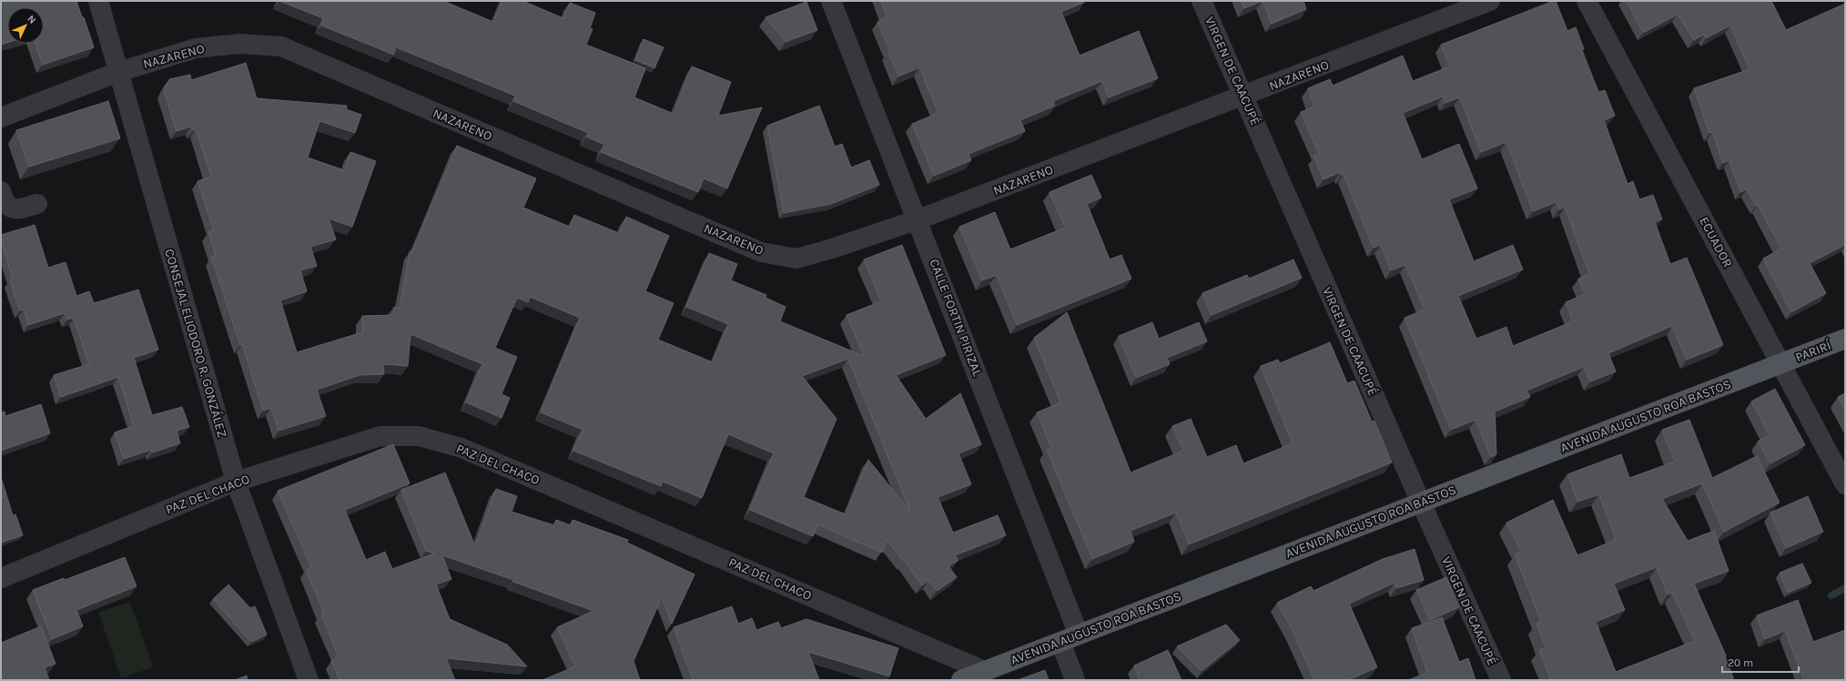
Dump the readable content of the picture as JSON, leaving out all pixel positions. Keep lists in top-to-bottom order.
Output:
{
  "streets": {
    "main road": ["PARIRÍ", "AVENIDA AUGUSTO ROA BASTOS"],
    "street": [
      "NAZARENO",
      "VIRGEN DE CAACUPÉ",
      "ECUADOR",
      "CALLE FORTIN PIRIZAL",
      "CONSEJAL ELIODORO R. GONZÁLEZ",
      "PAZ DEL CHACO"
    ]
  },
  "crossings": [
    ["NAZARENO", "VIRGEN DE CAACUPÉ"],
    ["NAZARENO", "CALLE FORTIN PIRIZAL"],
    ["NAZARENO", "CONSEJAL ELIODORO R. GONZÁLEZ"],
    ["VIRGEN DE CAACUPÉ", "AVENIDA AUGUSTO ROA BASTOS"],
    ["ECUADOR", "PARIRÍ"],
    ["ECUADOR", "AVENIDA AUGUSTO ROA BASTOS"],
    ["CALLE FORTIN PIRIZAL", "AVENIDA AUGUSTO ROA BASTOS"],
    ["CONSEJAL ELIODORO R. GONZÁLEZ", "PAZ DEL CHACO"],
    ["PARIRÍ", "AVENIDA AUGUSTO ROA BASTOS"],
    ["AVENIDA AUGUSTO ROA BASTOS", "PAZ DEL CHACO"]
  ],
  "scale_bar": "20 m",
  "north": "top right"
}
